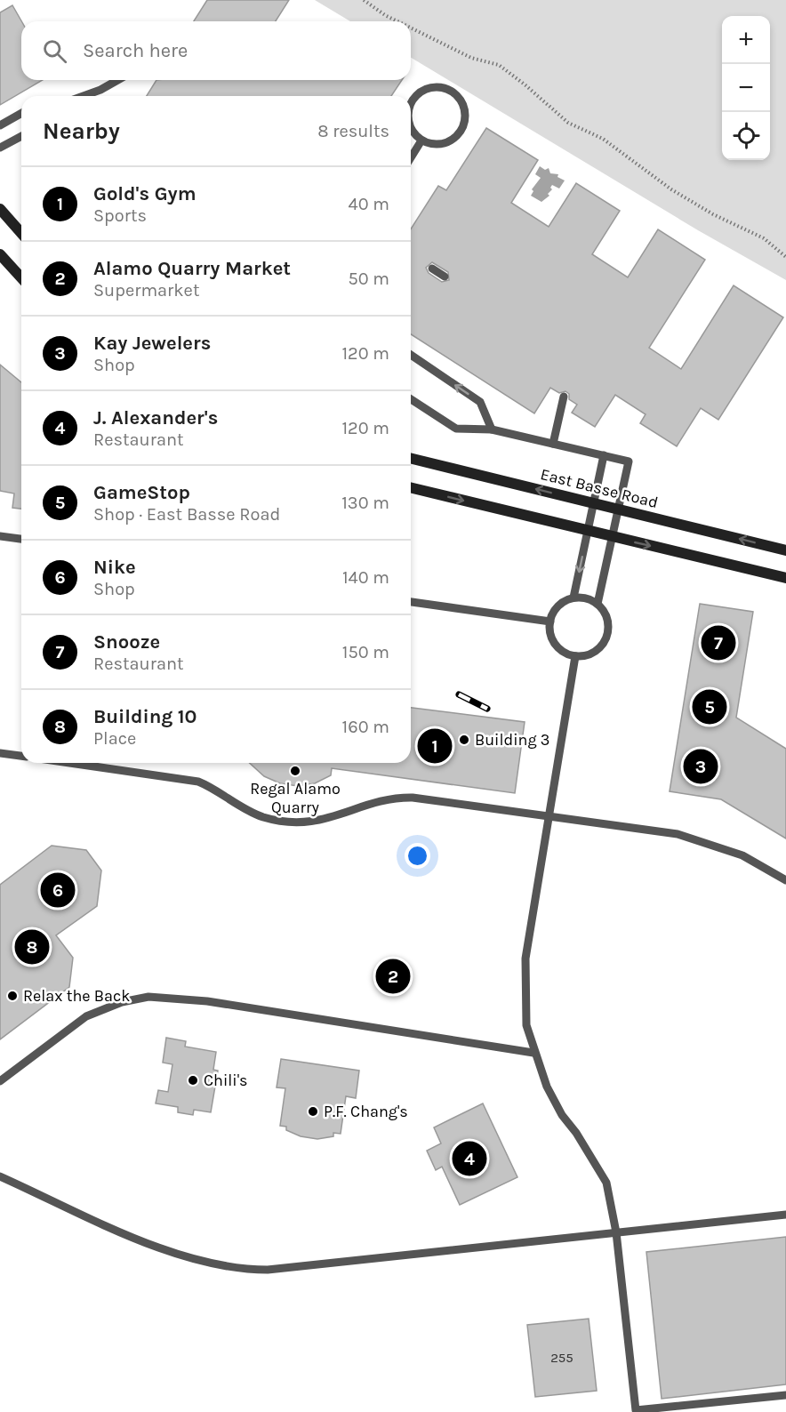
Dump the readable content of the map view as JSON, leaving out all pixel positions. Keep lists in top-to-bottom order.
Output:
{
  "streets": {
    "main road": ["East Basse Road"]
  },
  "places": [
    "Building 3",
    "Regal Alamo Quarry",
    "Relax the Back",
    "Chili's",
    "P.F. Chang's"
  ],
  "house_numbers": ["255"],
  "page": {
    "map_buttons": ["+", "−"],
    "search": "Search here",
    "heading": ["Nearby", "8 results"],
    "list": [
      {
        "mark": "1",
        "name": "Gold's Gym",
        "note": "Sports",
        "value": "40 m"
      },
      {
        "mark": "2",
        "name": "Alamo Quarry Market",
        "note": "Supermarket",
        "value": "50 m"
      },
      {
        "mark": "3",
        "name": "Kay Jewelers",
        "note": "Shop",
        "value": "120 m"
      },
      {
        "mark": "4",
        "name": "J. Alexander's",
        "note": "Restaurant",
        "value": "120 m"
      },
      {
        "mark": "5",
        "name": "GameStop",
        "note": "Shop · East Basse Road",
        "value": "130 m"
      },
      {
        "mark": "6",
        "name": "Nike",
        "note": "Shop",
        "value": "140 m"
      },
      {
        "mark": "7",
        "name": "Snooze",
        "note": "Restaurant",
        "value": "150 m"
      },
      {
        "mark": "8",
        "name": "Building 10",
        "note": "Place",
        "value": "160 m"
      }
    ],
    "pins": [
      "7",
      "5",
      "1",
      "3",
      "6",
      "8",
      "2",
      "4"
    ]
  }
}
